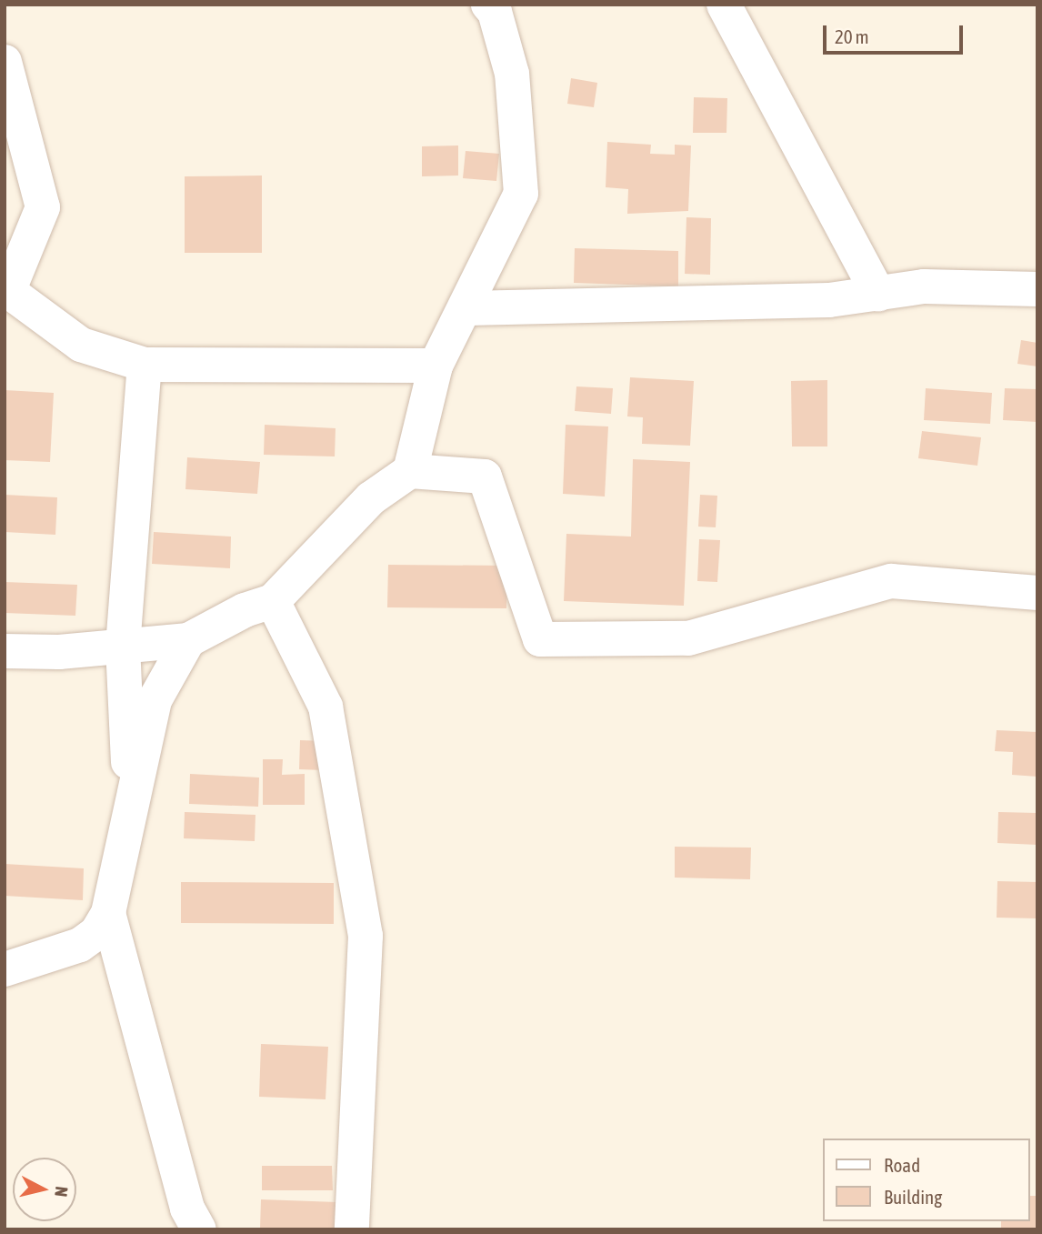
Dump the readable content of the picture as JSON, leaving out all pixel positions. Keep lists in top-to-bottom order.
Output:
{
  "legend": ["Road", "Building"],
  "scale_bar": "20 m",
  "north": "right"
}
